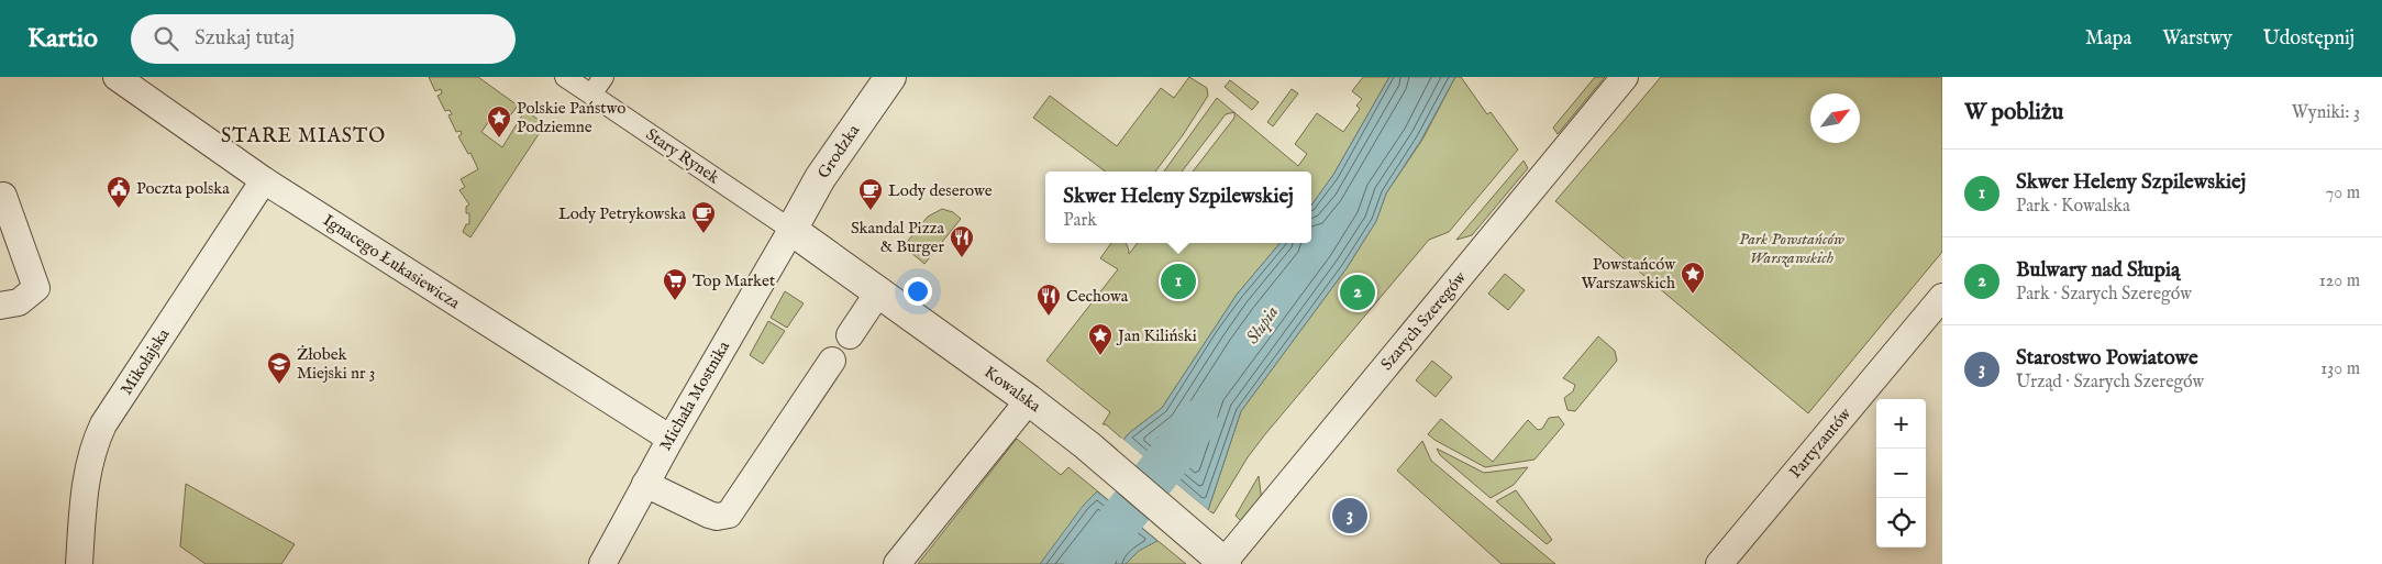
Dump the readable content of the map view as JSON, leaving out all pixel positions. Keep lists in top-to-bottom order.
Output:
{
  "streets": {
    "street": [
      "Grodzka",
      "Stary Rynek",
      "Ignacego Łukasiewicza",
      "Szarych Szeregów",
      "Mikołajska",
      "Kowalska",
      "Michała Mostnika",
      "Partyzantów"
    ]
  },
  "crossings": [
    ["Grodzka", "Stary Rynek"],
    ["Grodzka", "Kowalska"],
    ["Grodzka", "Michała Mostnika"],
    ["Stary Rynek", "Kowalska"],
    ["Stary Rynek", "Michała Mostnika"],
    ["Ignacego Łukasiewicza", "Mikołajska"],
    ["Ignacego Łukasiewicza", "Michała Mostnika"],
    ["Szarych Szeregów", "Kowalska"],
    ["Kowalska", "Michała Mostnika"]
  ],
  "districts": ["STARE MIASTO"],
  "water": ["Słupia"],
  "parks": ["Park Powstańców Warszawskich"],
  "places": {
    "place": ["Polskie Państwo Podziemne", "Powstańców Warszawskich", "Jan Kiliński"],
    "public building": ["Poczta polska"],
    "cafe": ["Lody deserowe", "Lody Petrykowska"],
    "restaurant": ["Skandal Pizza & Burger", "Cechowa"],
    "supermarket": ["Top Market"],
    "school or university": ["Żłobek Miejski nr 3"]
  },
  "north": "top right",
  "page": {
    "header": "Kartio",
    "search": "Szukaj tutaj",
    "nav": ["Mapa", "Warstwy", "Udostępnij"],
    "heading": ["W pobliżu", "Wyniki: 3"],
    "list": [
      {
        "mark": "1",
        "name": "Skwer Heleny Szpilewskiej",
        "note": "Park · Kowalska",
        "value": "70 m"
      },
      {
        "mark": "2",
        "name": "Bulwary nad Słupią",
        "note": "Park · Szarych Szeregów",
        "value": "120 m"
      },
      {
        "mark": "3",
        "name": "Starostwo Powiatowe",
        "note": "Urząd · Szarych Szeregów",
        "value": "130 m"
      }
    ],
    "popup": ["Skwer Heleny Szpilewskiej", "Park"],
    "pins": ["1", "2", "3"],
    "map_buttons": ["+", "−"]
  }
}
